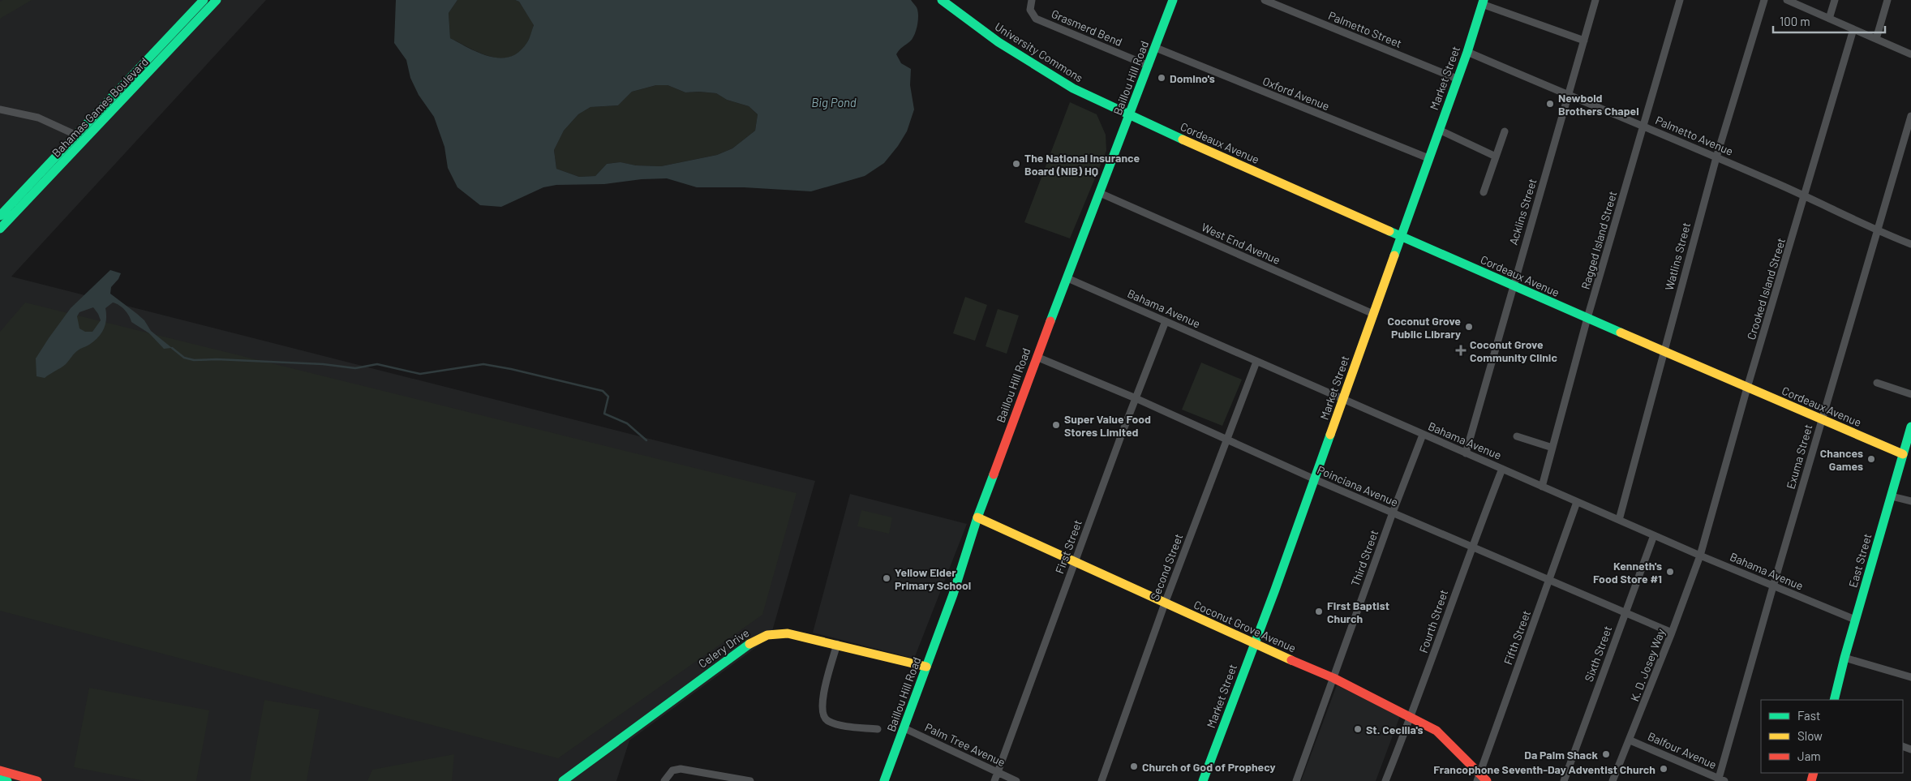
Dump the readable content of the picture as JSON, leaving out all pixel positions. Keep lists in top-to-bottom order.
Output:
{
  "streets": {
    "main road": [
      "University Commons",
      "Baillou Hill Road",
      "Market Street",
      "Bahamas Games Boulevard",
      "Cordeaux Avenue",
      "East Street",
      "Coconut Grove Avenue",
      "Celery Drive"
    ],
    "street": [
      "Grasmerd Bend",
      "Palmetto Street",
      "Oxford Avenue",
      "Palmetto Avenue",
      "Acklins Street",
      "Ragged Island Street",
      "West End Avenue",
      "Watlins Street",
      "Crooked Island Street",
      "Bahama Avenue",
      "Exuma Street",
      "Poinciana Avenue",
      "First Street",
      "Third Street",
      "Second Street",
      "Fourth Street",
      "Fifth Street",
      "Sixth Street",
      "K. D. Josey Way",
      "Palm Tree Avenue",
      "Balfour Avenue"
    ]
  },
  "crossings": [
    ["Grasmerd Bend", "Baillou Hill Road"],
    ["Palmetto Street", "Market Street"],
    ["University Commons", "Baillou Hill Road"],
    ["University Commons", "Cordeaux Avenue"],
    ["Baillou Hill Road", "Oxford Avenue"],
    ["Baillou Hill Road", "Cordeaux Avenue"],
    ["Baillou Hill Road", "West End Avenue"],
    ["Baillou Hill Road", "Bahama Avenue"],
    ["Baillou Hill Road", "Poinciana Avenue"],
    ["Baillou Hill Road", "Coconut Grove Avenue"],
    ["Baillou Hill Road", "Celery Drive"],
    ["Baillou Hill Road", "Palm Tree Avenue"],
    ["Market Street", "Oxford Avenue"],
    ["Market Street", "Palmetto Avenue"],
    ["Market Street", "Cordeaux Avenue"],
    ["Market Street", "West End Avenue"],
    ["Market Street", "Bahama Avenue"],
    ["Market Street", "Poinciana Avenue"],
    ["Market Street", "Coconut Grove Avenue"],
    ["Palmetto Avenue", "Acklins Street"],
    ["Palmetto Avenue", "Ragged Island Street"],
    ["Palmetto Avenue", "Watlins Street"],
    ["Palmetto Avenue", "Crooked Island Street"],
    ["Palmetto Avenue", "Exuma Street"],
    ["Cordeaux Avenue", "Acklins Street"],
    ["Cordeaux Avenue", "Ragged Island Street"],
    ["Cordeaux Avenue", "Watlins Street"],
    ["Cordeaux Avenue", "Crooked Island Street"],
    ["Cordeaux Avenue", "Exuma Street"],
    ["Cordeaux Avenue", "East Street"],
    ["Acklins Street", "Bahama Avenue"],
    ["Ragged Island Street", "Bahama Avenue"],
    ["Watlins Street", "Bahama Avenue"],
    ["Crooked Island Street", "Bahama Avenue"],
    ["Crooked Island Street", "K. D. Josey Way"],
    ["Bahama Avenue", "Exuma Street"],
    ["Bahama Avenue", "First Street"],
    ["Bahama Avenue", "Third Street"],
    ["Bahama Avenue", "East Street"],
    ["Bahama Avenue", "Second Street"],
    ["Bahama Avenue", "Fourth Street"],
    ["Bahama Avenue", "Fifth Street"],
    ["Bahama Avenue", "Sixth Street"],
    ["Bahama Avenue", "K. D. Josey Way"],
    ["Exuma Street", "Balfour Avenue"],
    ["Poinciana Avenue", "First Street"],
    ["Poinciana Avenue", "Third Street"],
    ["Poinciana Avenue", "Second Street"],
    ["Poinciana Avenue", "Fourth Street"],
    ["Poinciana Avenue", "Fifth Street"],
    ["Poinciana Avenue", "Sixth Street"],
    ["Poinciana Avenue", "K. D. Josey Way"],
    ["First Street", "Coconut Grove Avenue"],
    ["First Street", "Palm Tree Avenue"],
    ["Third Street", "Coconut Grove Avenue"],
    ["Second Street", "Coconut Grove Avenue"],
    ["Fourth Street", "Coconut Grove Avenue"],
    ["Coconut Grove Avenue", "Fifth Street"],
    ["K. D. Josey Way", "Balfour Avenue"]
  ],
  "water": ["Big Pond"],
  "places": {
    "other": [
      "Domino's",
      "Newbold Brothers Chapel",
      "The National Insurance Board (NIB) HQ",
      "Coconut Grove Public Library",
      "Super Value Food Stores Limited",
      "Chances Games",
      "Kenneth's Food Store #1",
      "Yellow Elder Primary School",
      "First Baptist Church",
      "St. Cecilia's",
      "Da Palm Shack",
      "Church of God of Prophecy",
      "Francophone Seventh-Day Adventist Church"
    ],
    "health": ["Coconut Grove Community Clinic"]
  },
  "legend": ["Fast", "Slow", "Jam"],
  "scale_bar": "100 m"
}
